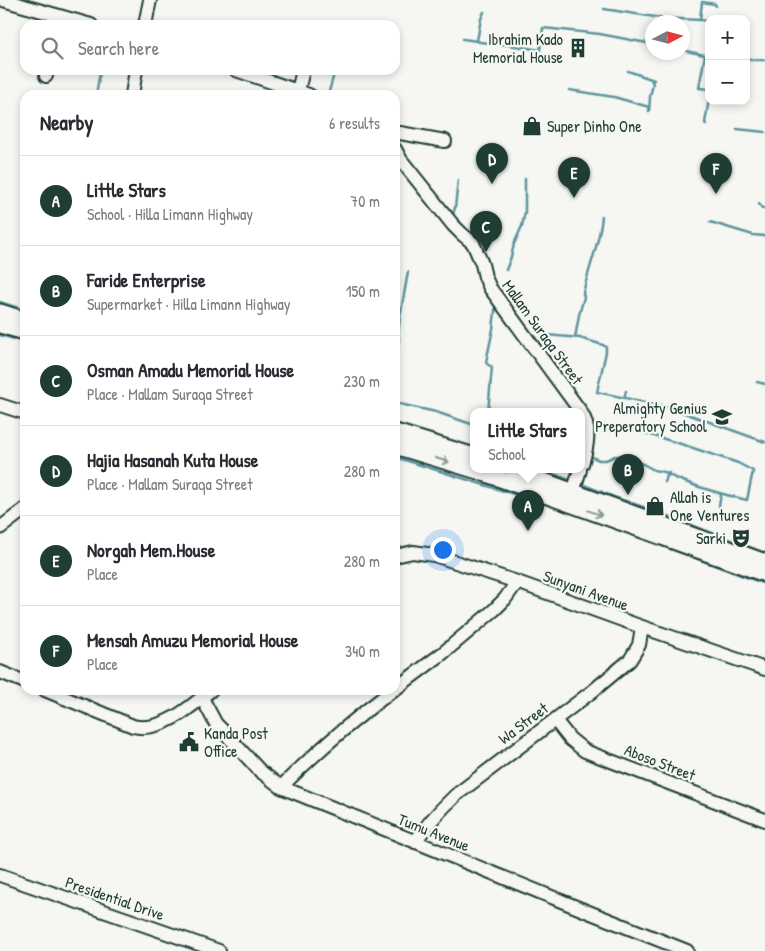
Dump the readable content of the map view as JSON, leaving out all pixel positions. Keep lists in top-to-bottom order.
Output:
{
  "streets": {
    "street": [
      "Mallam Suraqa Street",
      "Sunyani Avenue",
      "Wa Street",
      "Aboso Street",
      "Tumu Avenue",
      "Presidential Drive"
    ]
  },
  "crossings": [
    ["Sunyani Avenue", "Wa Street"],
    ["Wa Street", "Aboso Street"],
    ["Wa Street", "Tumu Avenue"]
  ],
  "places": {
    "building": ["Ibrahim Kado Memorial House"],
    "shop": ["Super Dinho One", "Allah is One Ventures"],
    "school or university": ["Almighty Genius Preperatory School"],
    "theatre": ["Sarki"],
    "public building": ["Kanda Post Office"]
  },
  "north": "right",
  "page": {
    "map_buttons": ["+", "−"],
    "search": "Search here",
    "heading": ["Nearby", "6 results"],
    "pins": [
      "D",
      "F",
      "E",
      "C",
      "B",
      "A"
    ],
    "list": [
      {
        "mark": "A",
        "name": "Little Stars",
        "note": "School · Hilla Limann Highway",
        "value": "70 m"
      },
      {
        "mark": "B",
        "name": "Faride Enterprise",
        "note": "Supermarket · Hilla Limann Highway",
        "value": "150 m"
      },
      {
        "mark": "C",
        "name": "Osman Amadu Memorial House",
        "note": "Place · Mallam Suraqa Street",
        "value": "230 m"
      },
      {
        "mark": "D",
        "name": "Hajia Hasanah Kuta House",
        "note": "Place · Mallam Suraqa Street",
        "value": "280 m"
      },
      {
        "mark": "E",
        "name": "Norgah Mem.House",
        "note": "Place",
        "value": "280 m"
      },
      {
        "mark": "F",
        "name": "Mensah Amuzu Memorial House",
        "note": "Place",
        "value": "340 m"
      }
    ],
    "popup": ["Little Stars", "School"]
  }
}
